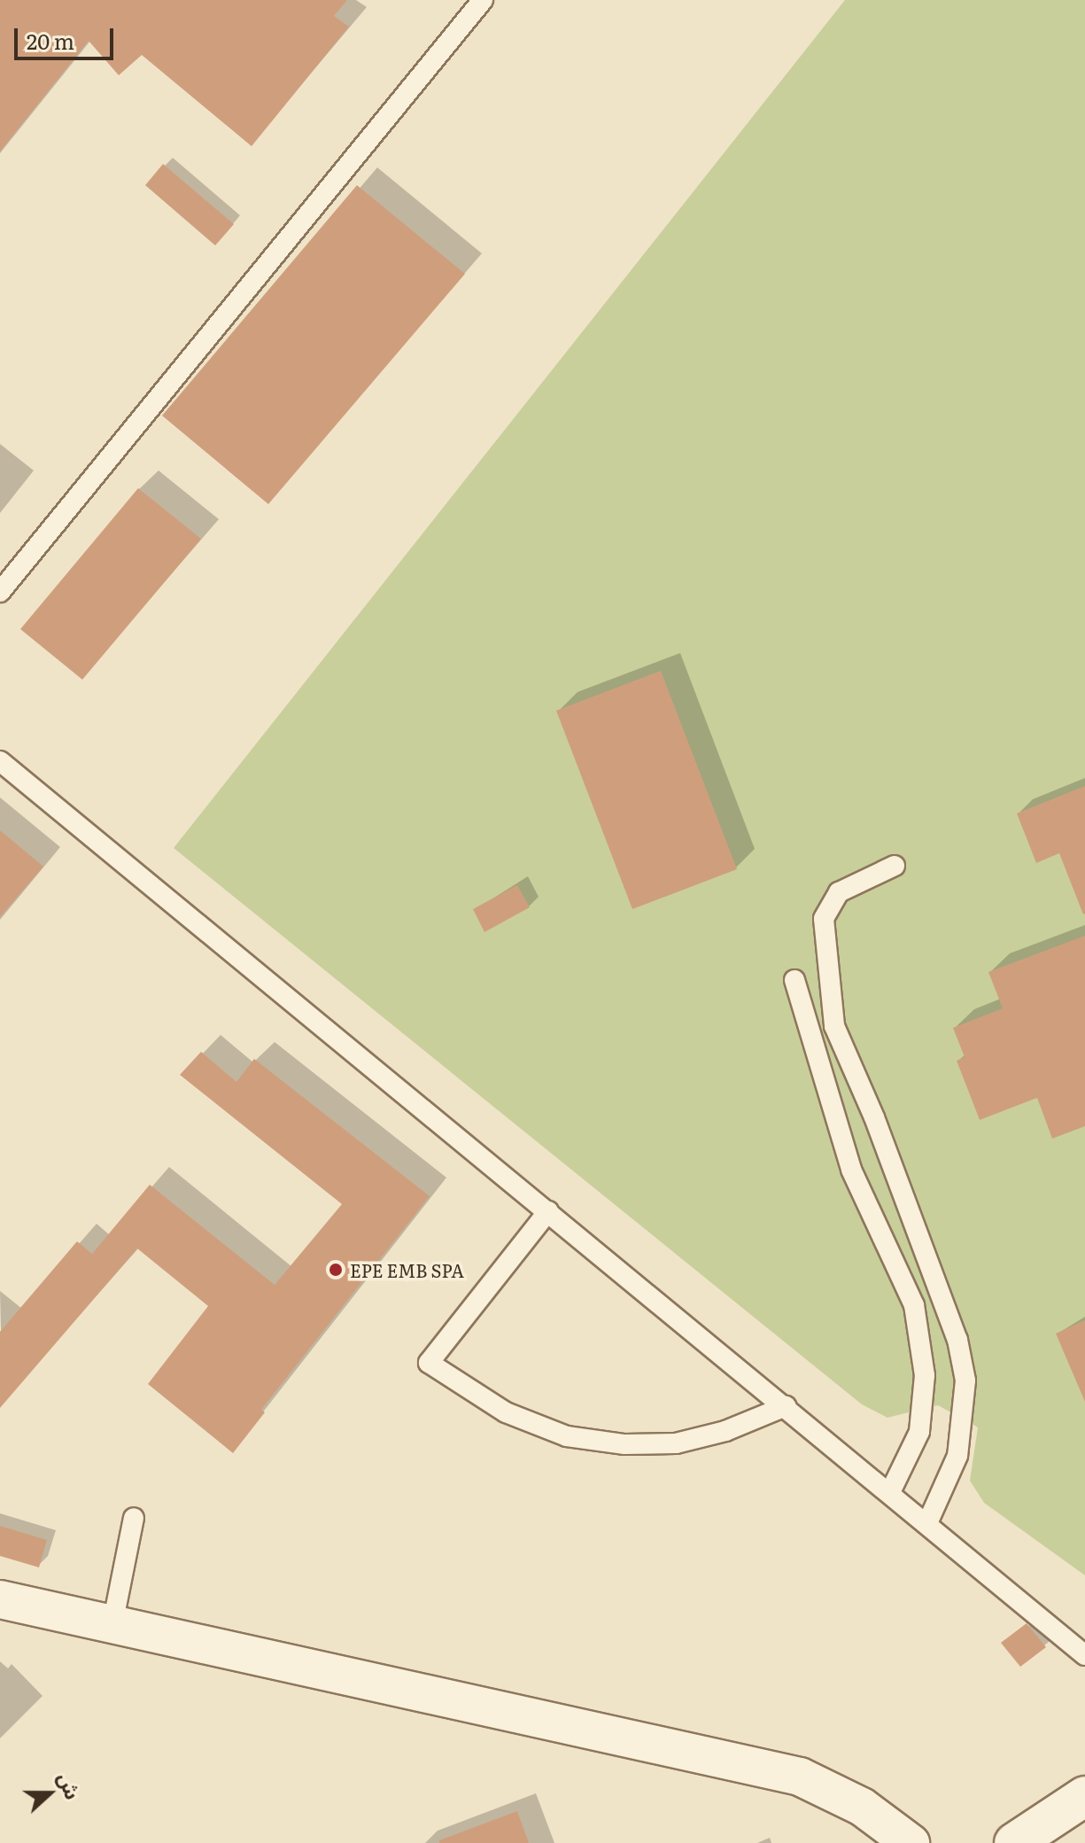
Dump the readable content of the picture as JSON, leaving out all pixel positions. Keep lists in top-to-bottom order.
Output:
{
  "places": ["EPE EMB SPA"],
  "scale_bar": "20 m",
  "north": "right"
}
